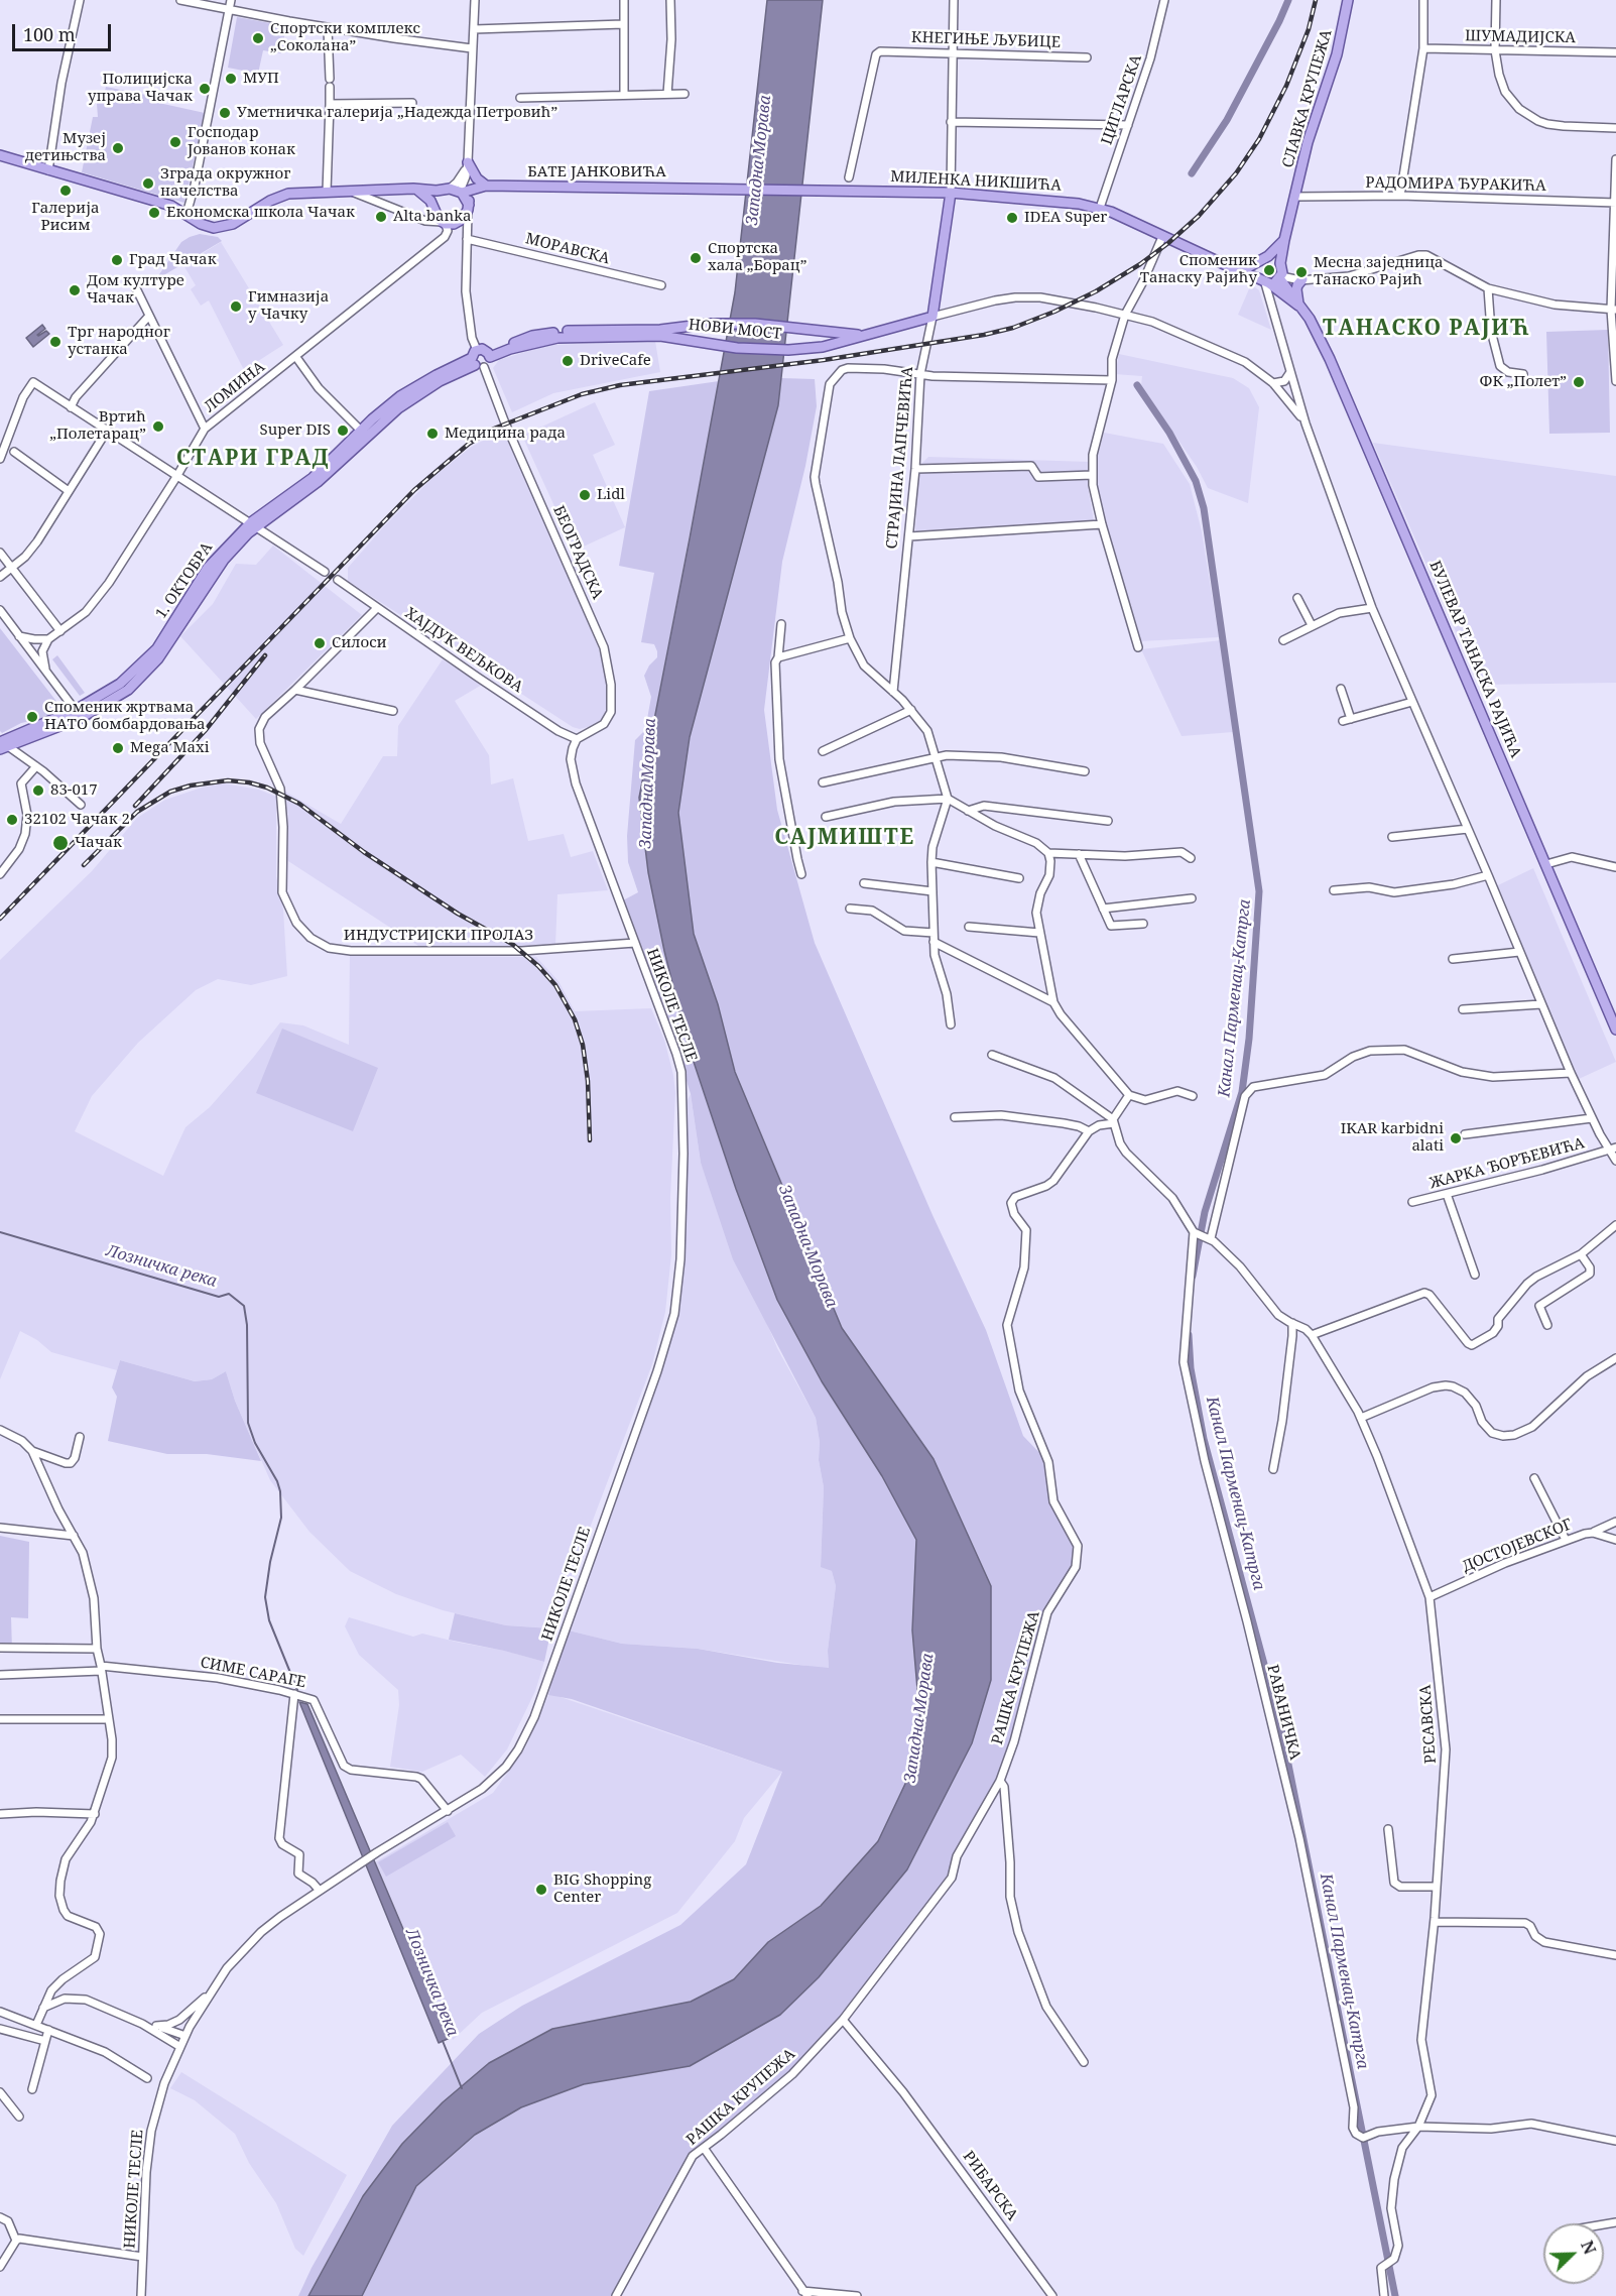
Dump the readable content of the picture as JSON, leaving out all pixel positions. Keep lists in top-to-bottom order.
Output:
{
  "streets": {
    "main road": [
      "СЛАВКА КРУПЕЖА",
      "БАТЕ ЈАНКОВИЋА",
      "МИЛЕНКА НИКШИЋА",
      "НОВИ МОСТ",
      "СТРАЈИНА ЛАПЧЕВИЋА",
      "1. ОКТОБРА",
      "БУЛЕВАР ТАНАСКА РАЈИЋА"
    ],
    "street": [
      "ШУМАДИЈСКА",
      "КНЕГИЊЕ ЉУБИЦЕ",
      "ЦИГЛАРСКА",
      "РАДОМИРА ЂУРАКИЋА",
      "МОРАВСКА",
      "ЛОМИНА",
      "БЕОГРАДСКА",
      "ХАЈДУК ВЕЉКОВА",
      "ИНДУСТРИЈСКИ ПРОЛАЗ",
      "НИКОЛЕ ТЕСЛЕ",
      "ЖАРКА ЂОРЂЕВИЋА",
      "ДОСТОЈЕВСКОГ",
      "СИМЕ САРАГЕ",
      "РАШКА КРУПЕЖА",
      "РАВАНИЧКА",
      "РЕСАВСКА",
      "РИБАРСКА"
    ]
  },
  "crossings": [
    ["СЛАВКА КРУПЕЖА", "МИЛЕНКА НИКШИЋА"],
    ["СЛАВКА КРУПЕЖА", "РАДОМИРА ЂУРАКИЋА"],
    ["СЛАВКА КРУПЕЖА", "БУЛЕВАР ТАНАСКА РАЈИЋА"],
    ["ЦИГЛАРСКА", "МИЛЕНКА НИКШИЋА"],
    ["БАТЕ ЈАНКОВИЋА", "МИЛЕНКА НИКШИЋА"],
    ["БАТЕ ЈАНКОВИЋА", "ЛОМИНА"],
    ["БАТЕ ЈАНКОВИЋА", "БЕОГРАДСКА"],
    ["МИЛЕНКА НИКШИЋА", "СТРАЈИНА ЛАПЧЕВИЋА"],
    ["МИЛЕНКА НИКШИЋА", "БУЛЕВАР ТАНАСКА РАЈИЋА"],
    ["МОРАВСКА", "БЕОГРАДСКА"],
    ["ЛОМИНА", "БЕОГРАДСКА"],
    ["БЕОГРАДСКА", "1. ОКТОБРА"],
    ["БЕОГРАДСКА", "ХАЈДУК ВЕЉКОВА"],
    ["БЕОГРАДСКА", "НИКОЛЕ ТЕСЛЕ"],
    ["ХАЈДУК ВЕЉКОВА", "ИНДУСТРИЈСКИ ПРОЛАЗ"],
    ["ХАЈДУК ВЕЉКОВА", "НИКОЛЕ ТЕСЛЕ"],
    ["ИНДУСТРИЈСКИ ПРОЛАЗ", "НИКОЛЕ ТЕСЛЕ"],
    ["НИКОЛЕ ТЕСЛЕ", "СИМЕ САРАГЕ"],
    ["ДОСТОЈЕВСКОГ", "РЕСАВСКА"],
    ["РАШКА КРУПЕЖА", "РИБАРСКА"],
    ["РАВАНИЧКА", "РЕСАВСКА"]
  ],
  "districts": ["ТАНАСКО РАЈИЋ", "СТАРИ ГРАД", "САЈМИШТЕ"],
  "water": ["Западна Морава", "Канал Парменац-Катрга", "Лозничка река"],
  "places": [
    "Спортски комплекс „Соколана”",
    "МУП",
    "Полицијска управа Чачак",
    "Уметничка галерија „Надежда Петровић”",
    "Господар Јованов конак",
    "Музеј детињства",
    "Зграда окружног начелства",
    "Галерија Рисим",
    "Економска школа Чачак",
    "Alta banka",
    "IDEA Super",
    "Спортска хала „Борац”",
    "Град Чачак",
    "Споменик Танаску Рајићу",
    "Месна заједница Танаско Рајић",
    "Дом културе Чачак",
    "Гимназија у Чачку",
    "Трг народног устанка",
    "DriveCafe",
    "ФК „Полет”",
    "Вртић „Полетарац”",
    "Super DIS",
    "Медицина рада",
    "Lidl",
    "Силоси",
    "Споменик жртвама НАТО бомбардовања",
    "Mega Maxi",
    "83-017",
    "32102 Чачак 2",
    "Чачак",
    "IKAR karbidni alati",
    "BIG Shopping Center"
  ],
  "scale_bar": "100 m",
  "north": "top right"
}
